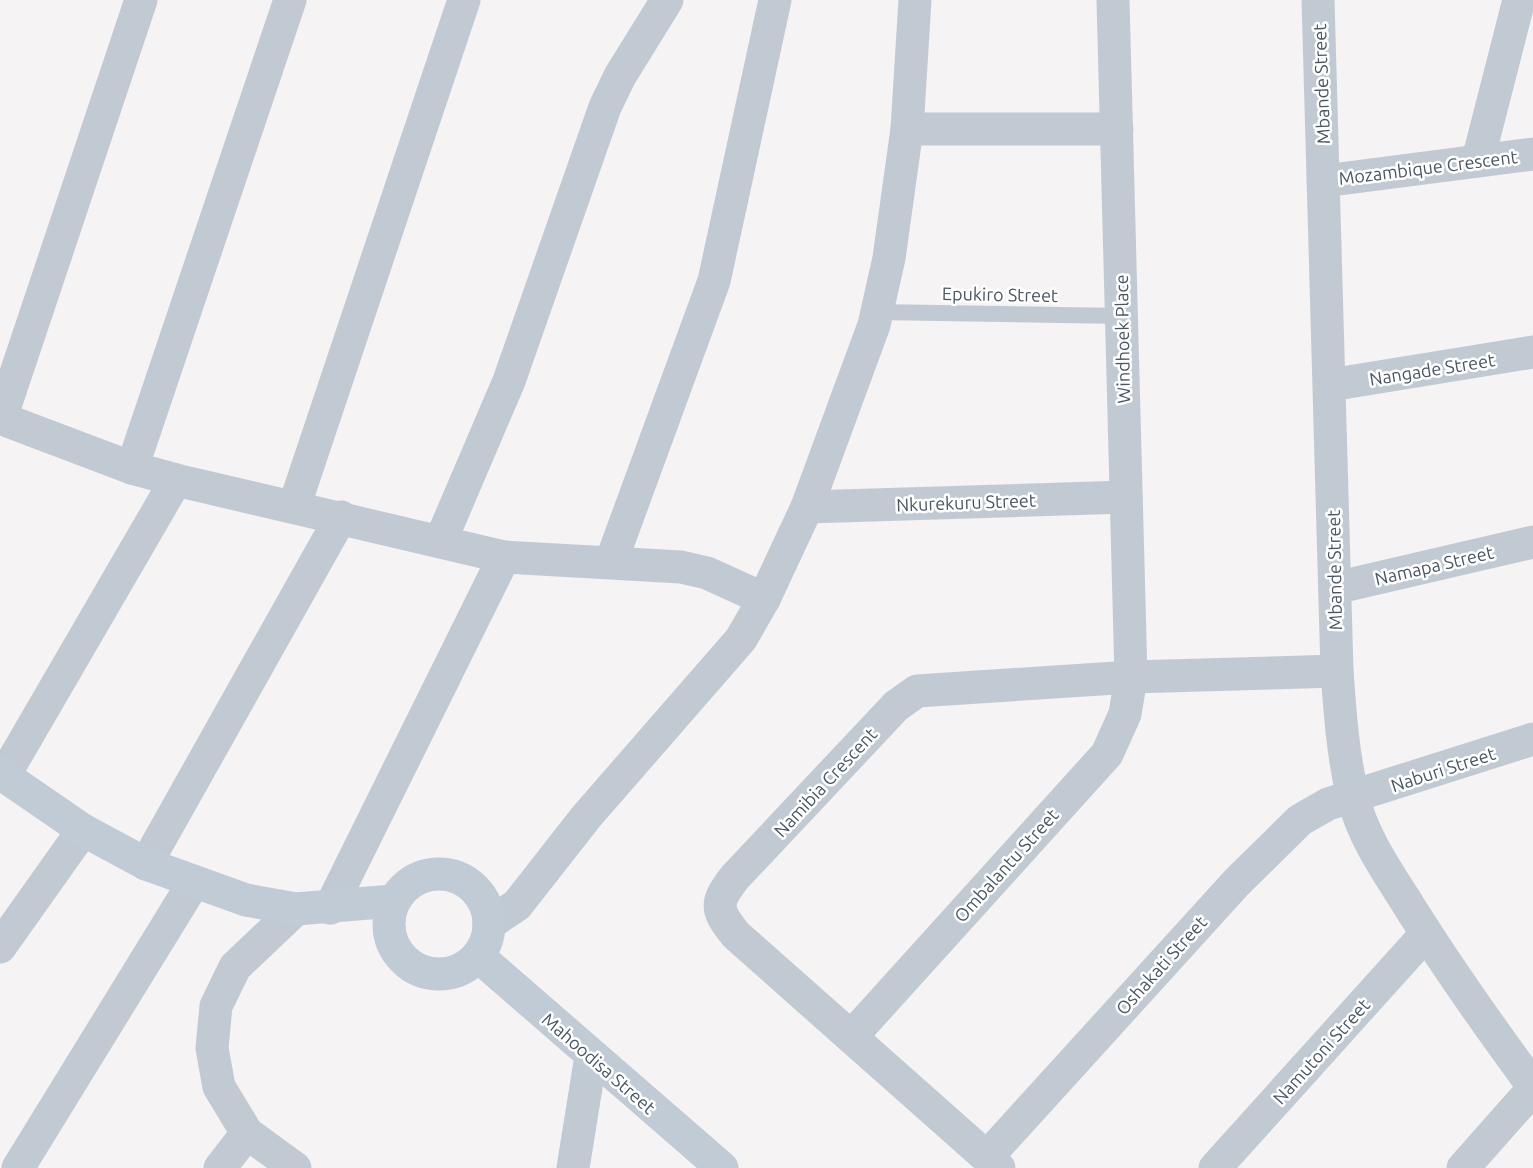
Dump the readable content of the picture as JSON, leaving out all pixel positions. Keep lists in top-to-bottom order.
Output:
{
  "streets": {
    "street": [
      "Mbande Street",
      "Mozambique Crescent",
      "Windhoek Place",
      "Nangade Street",
      "Nkurekuru Street",
      "Namapa Street",
      "Naburi Street",
      "Namibia Crescent",
      "Ombalantu Street",
      "Oshakati Street",
      "Namutoni Street",
      "Mahoodisa Street"
    ],
    "lane": ["Epukiro Street"]
  },
  "crossings": [
    ["Mbande Street", "Mozambique Crescent"],
    ["Mbande Street", "Nangade Street"],
    ["Mbande Street", "Namapa Street"],
    ["Mbande Street", "Naburi Street"],
    ["Mbande Street", "Namibia Crescent"],
    ["Mbande Street", "Oshakati Street"],
    ["Mbande Street", "Namutoni Street"],
    ["Epukiro Street", "Windhoek Place"],
    ["Windhoek Place", "Nkurekuru Street"],
    ["Windhoek Place", "Namibia Crescent"],
    ["Windhoek Place", "Ombalantu Street"],
    ["Naburi Street", "Oshakati Street"],
    ["Namibia Crescent", "Ombalantu Street"],
    ["Namibia Crescent", "Oshakati Street"]
  ]
}
